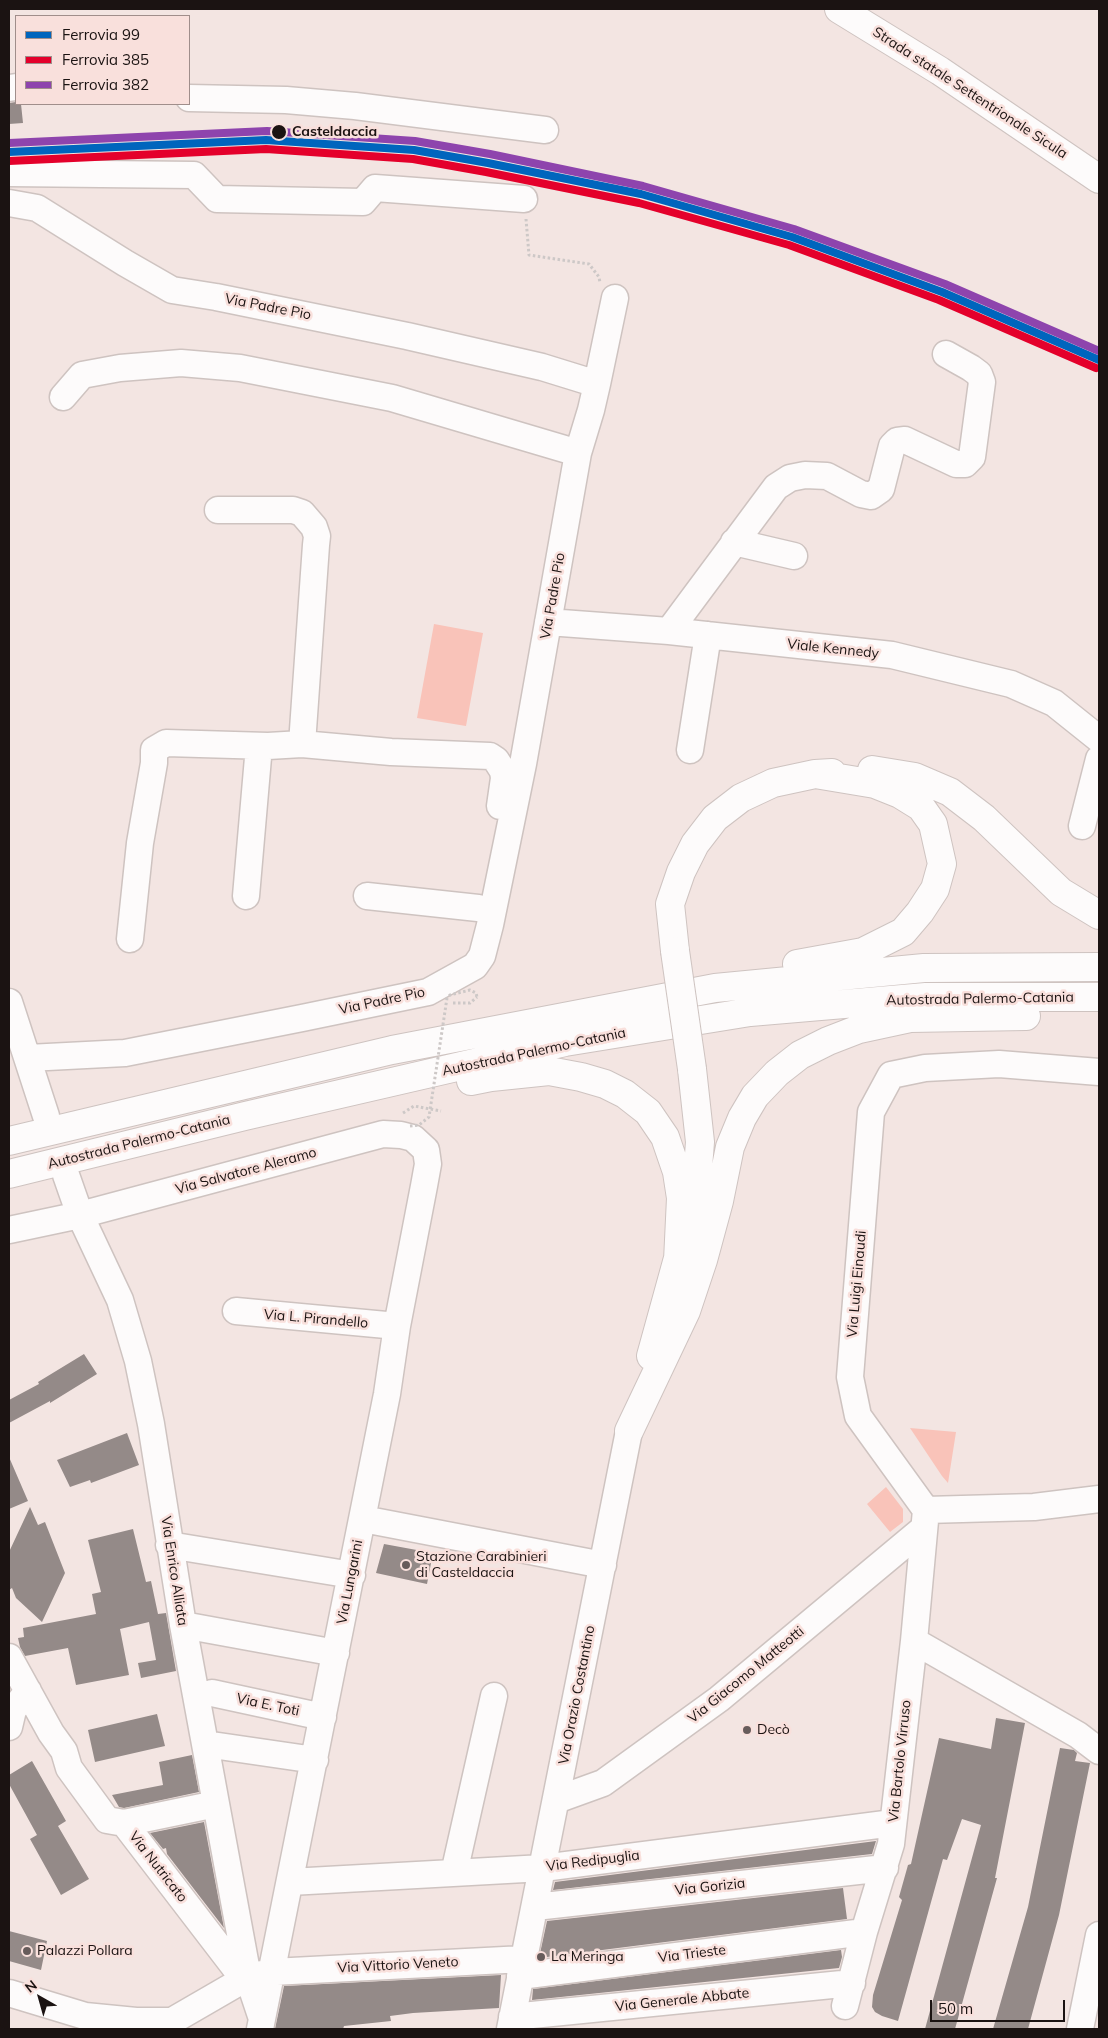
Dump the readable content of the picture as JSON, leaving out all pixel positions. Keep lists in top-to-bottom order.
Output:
{
  "streets": {
    "main road": ["Strada statale Settentrionale Sicula", "Autostrada Palermo-Catania"],
    "street": [
      "Via Padre Pio",
      "Viale Kennedy",
      "Via Salvatore Aleramo",
      "Via Luigi Einaudi",
      "Via L. Pirandello",
      "Via Enrico Alliata",
      "Via Lungarini",
      "Via Giacomo Matteotti",
      "Via Orazio Costantino",
      "Via E. Toti",
      "Via Bartolo Virruso",
      "Via Redipuglia",
      "Via Nutricato",
      "Via Gorizia",
      "Via Trieste",
      "Via Vittorio Veneto",
      "Via Generale Abbate"
    ]
  },
  "crossings": [
    ["Via Padre Pio", "Viale Kennedy"],
    ["Via Salvatore Aleramo", "Via Enrico Alliata"],
    ["Via Salvatore Aleramo", "Via Lungarini"],
    ["Via Luigi Einaudi", "Via Giacomo Matteotti"],
    ["Via Luigi Einaudi", "Via Bartolo Virruso"],
    ["Via L. Pirandello", "Via Lungarini"],
    ["Via Enrico Alliata", "Via Lungarini"],
    ["Via Enrico Alliata", "Via Nutricato"],
    ["Via Enrico Alliata", "Via Vittorio Veneto"],
    ["Via Lungarini", "Via E. Toti"],
    ["Via Lungarini", "Via Redipuglia"],
    ["Via Lungarini", "Via Nutricato"],
    ["Via Lungarini", "Via Vittorio Veneto"],
    ["Via Giacomo Matteotti", "Via Orazio Costantino"],
    ["Via Giacomo Matteotti", "Via Bartolo Virruso"],
    ["Via Orazio Costantino", "Via Redipuglia"],
    ["Via Orazio Costantino", "Via Gorizia"],
    ["Via Orazio Costantino", "Via Trieste"],
    ["Via Orazio Costantino", "Via Vittorio Veneto"],
    ["Via Orazio Costantino", "Via Generale Abbate"],
    ["Via Bartolo Virruso", "Via Redipuglia"],
    ["Via Bartolo Virruso", "Via Gorizia"],
    ["Via Bartolo Virruso", "Via Trieste"],
    ["Via Bartolo Virruso", "Via Generale Abbate"],
    ["Via Nutricato", "Via Vittorio Veneto"],
    ["Via Trieste", "Via Vittorio Veneto"]
  ],
  "places": [
    "Casteldaccia",
    "Stazione Carabinieri di Casteldaccia",
    "Decò",
    "Palazzi Pollara",
    "La Meringa"
  ],
  "lines": ["rail line 382", "rail line 99", "rail line 385"],
  "legend": ["Ferrovia 99", "Ferrovia 385", "Ferrovia 382"],
  "scale_bar": "50 m",
  "north": "top left"
}
